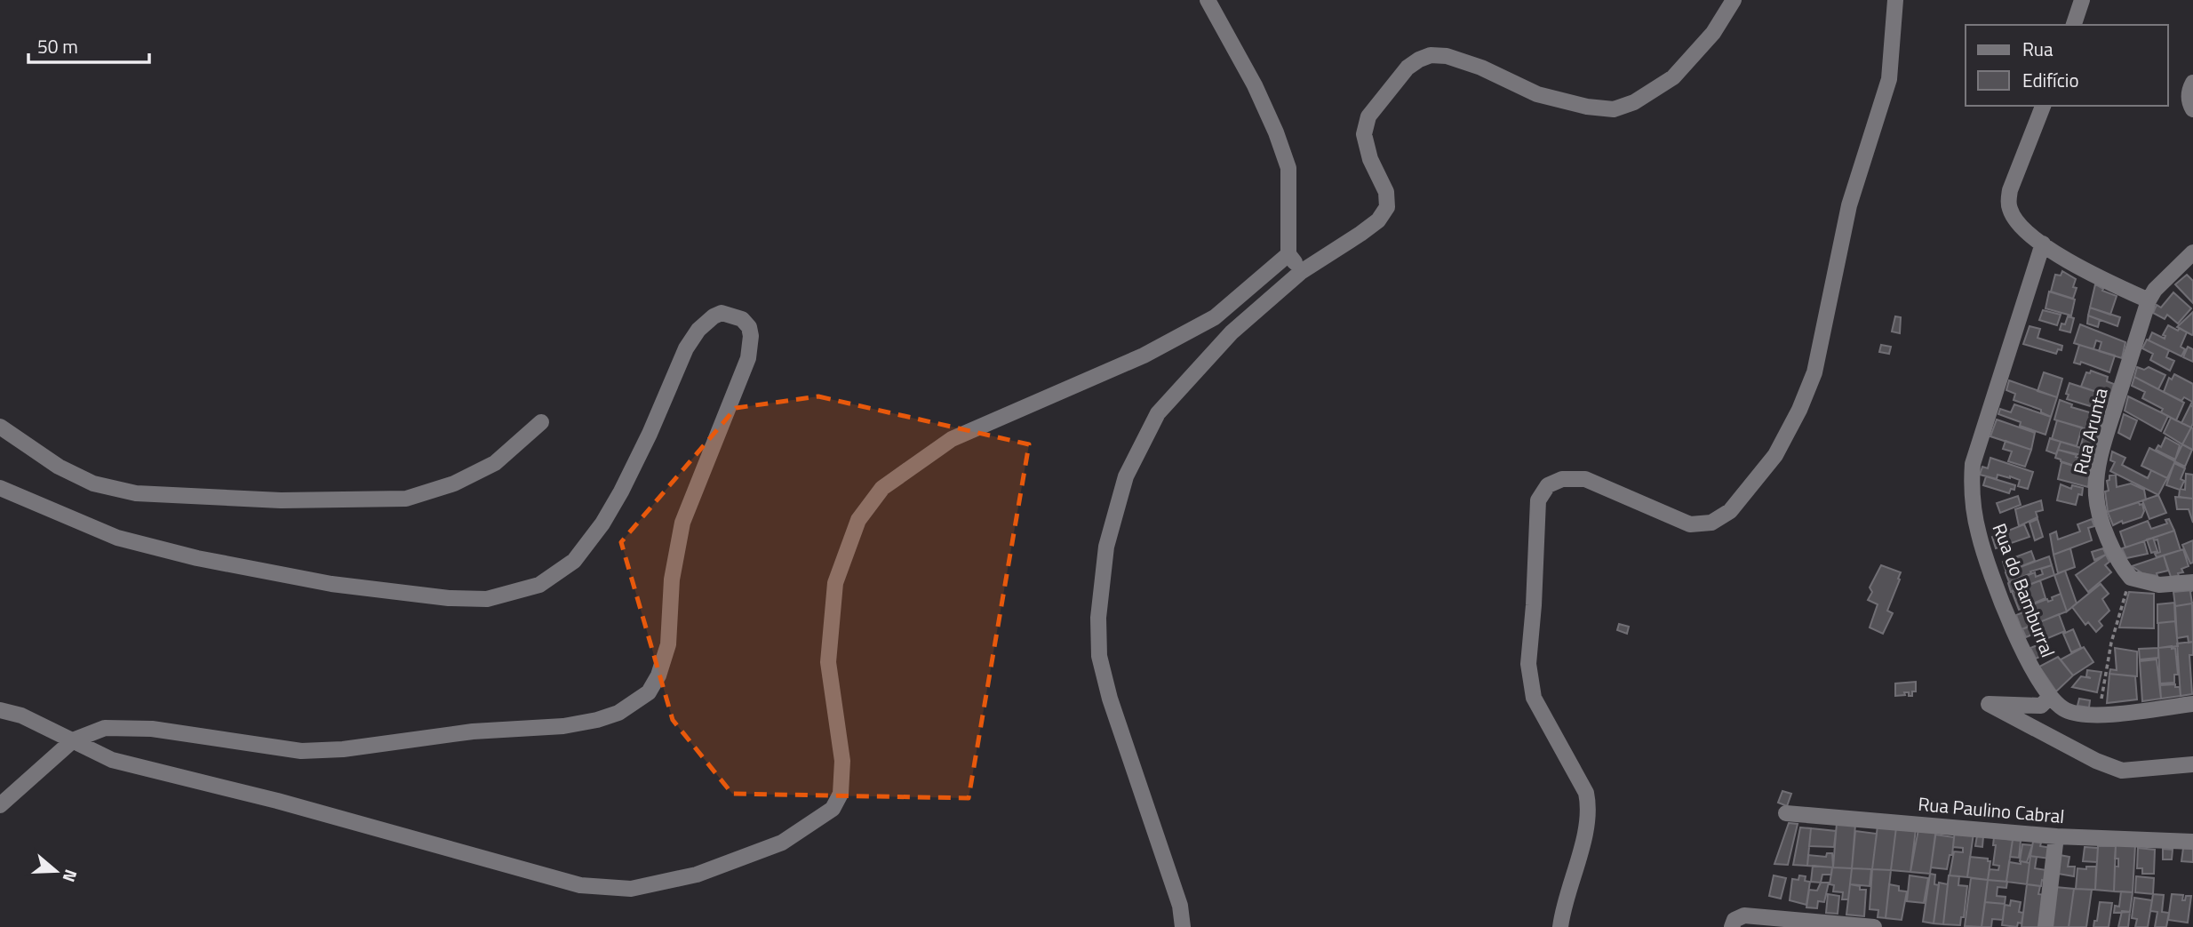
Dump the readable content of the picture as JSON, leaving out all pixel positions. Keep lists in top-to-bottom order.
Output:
{
  "streets": {
    "street": ["Rua Arunta", "Rua do Bamburral", "Rua Paulino Cabral"]
  },
  "legend": ["Rua", "Edifício"],
  "scale_bar": "50 m",
  "north": "right"
}
